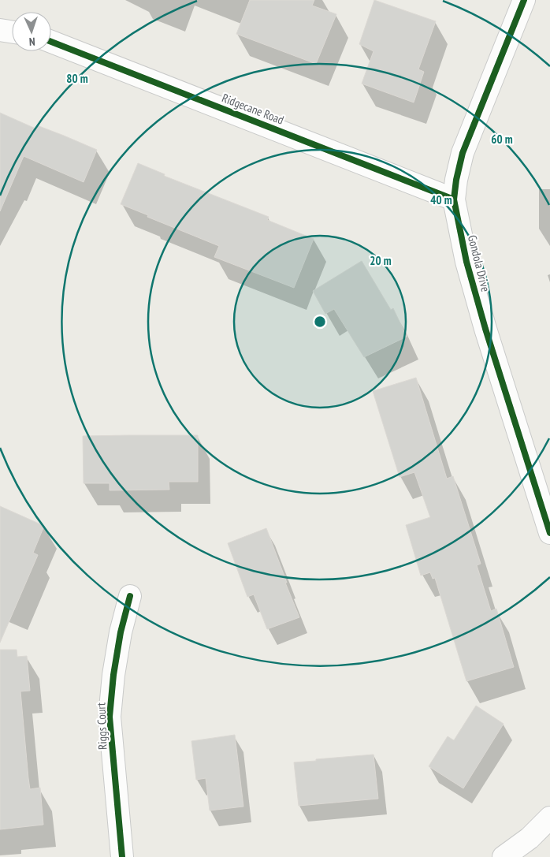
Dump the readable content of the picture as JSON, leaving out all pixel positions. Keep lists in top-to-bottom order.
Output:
{
  "streets": {
    "street": ["Ridgecane Road", "Gondola Drive", "Riggs Court"]
  },
  "crossings": [
    ["Ridgecane Road", "Gondola Drive"]
  ],
  "north": "bottom",
  "rings": [
    "80 m",
    "60 m",
    "40 m",
    "20 m"
  ]
}
